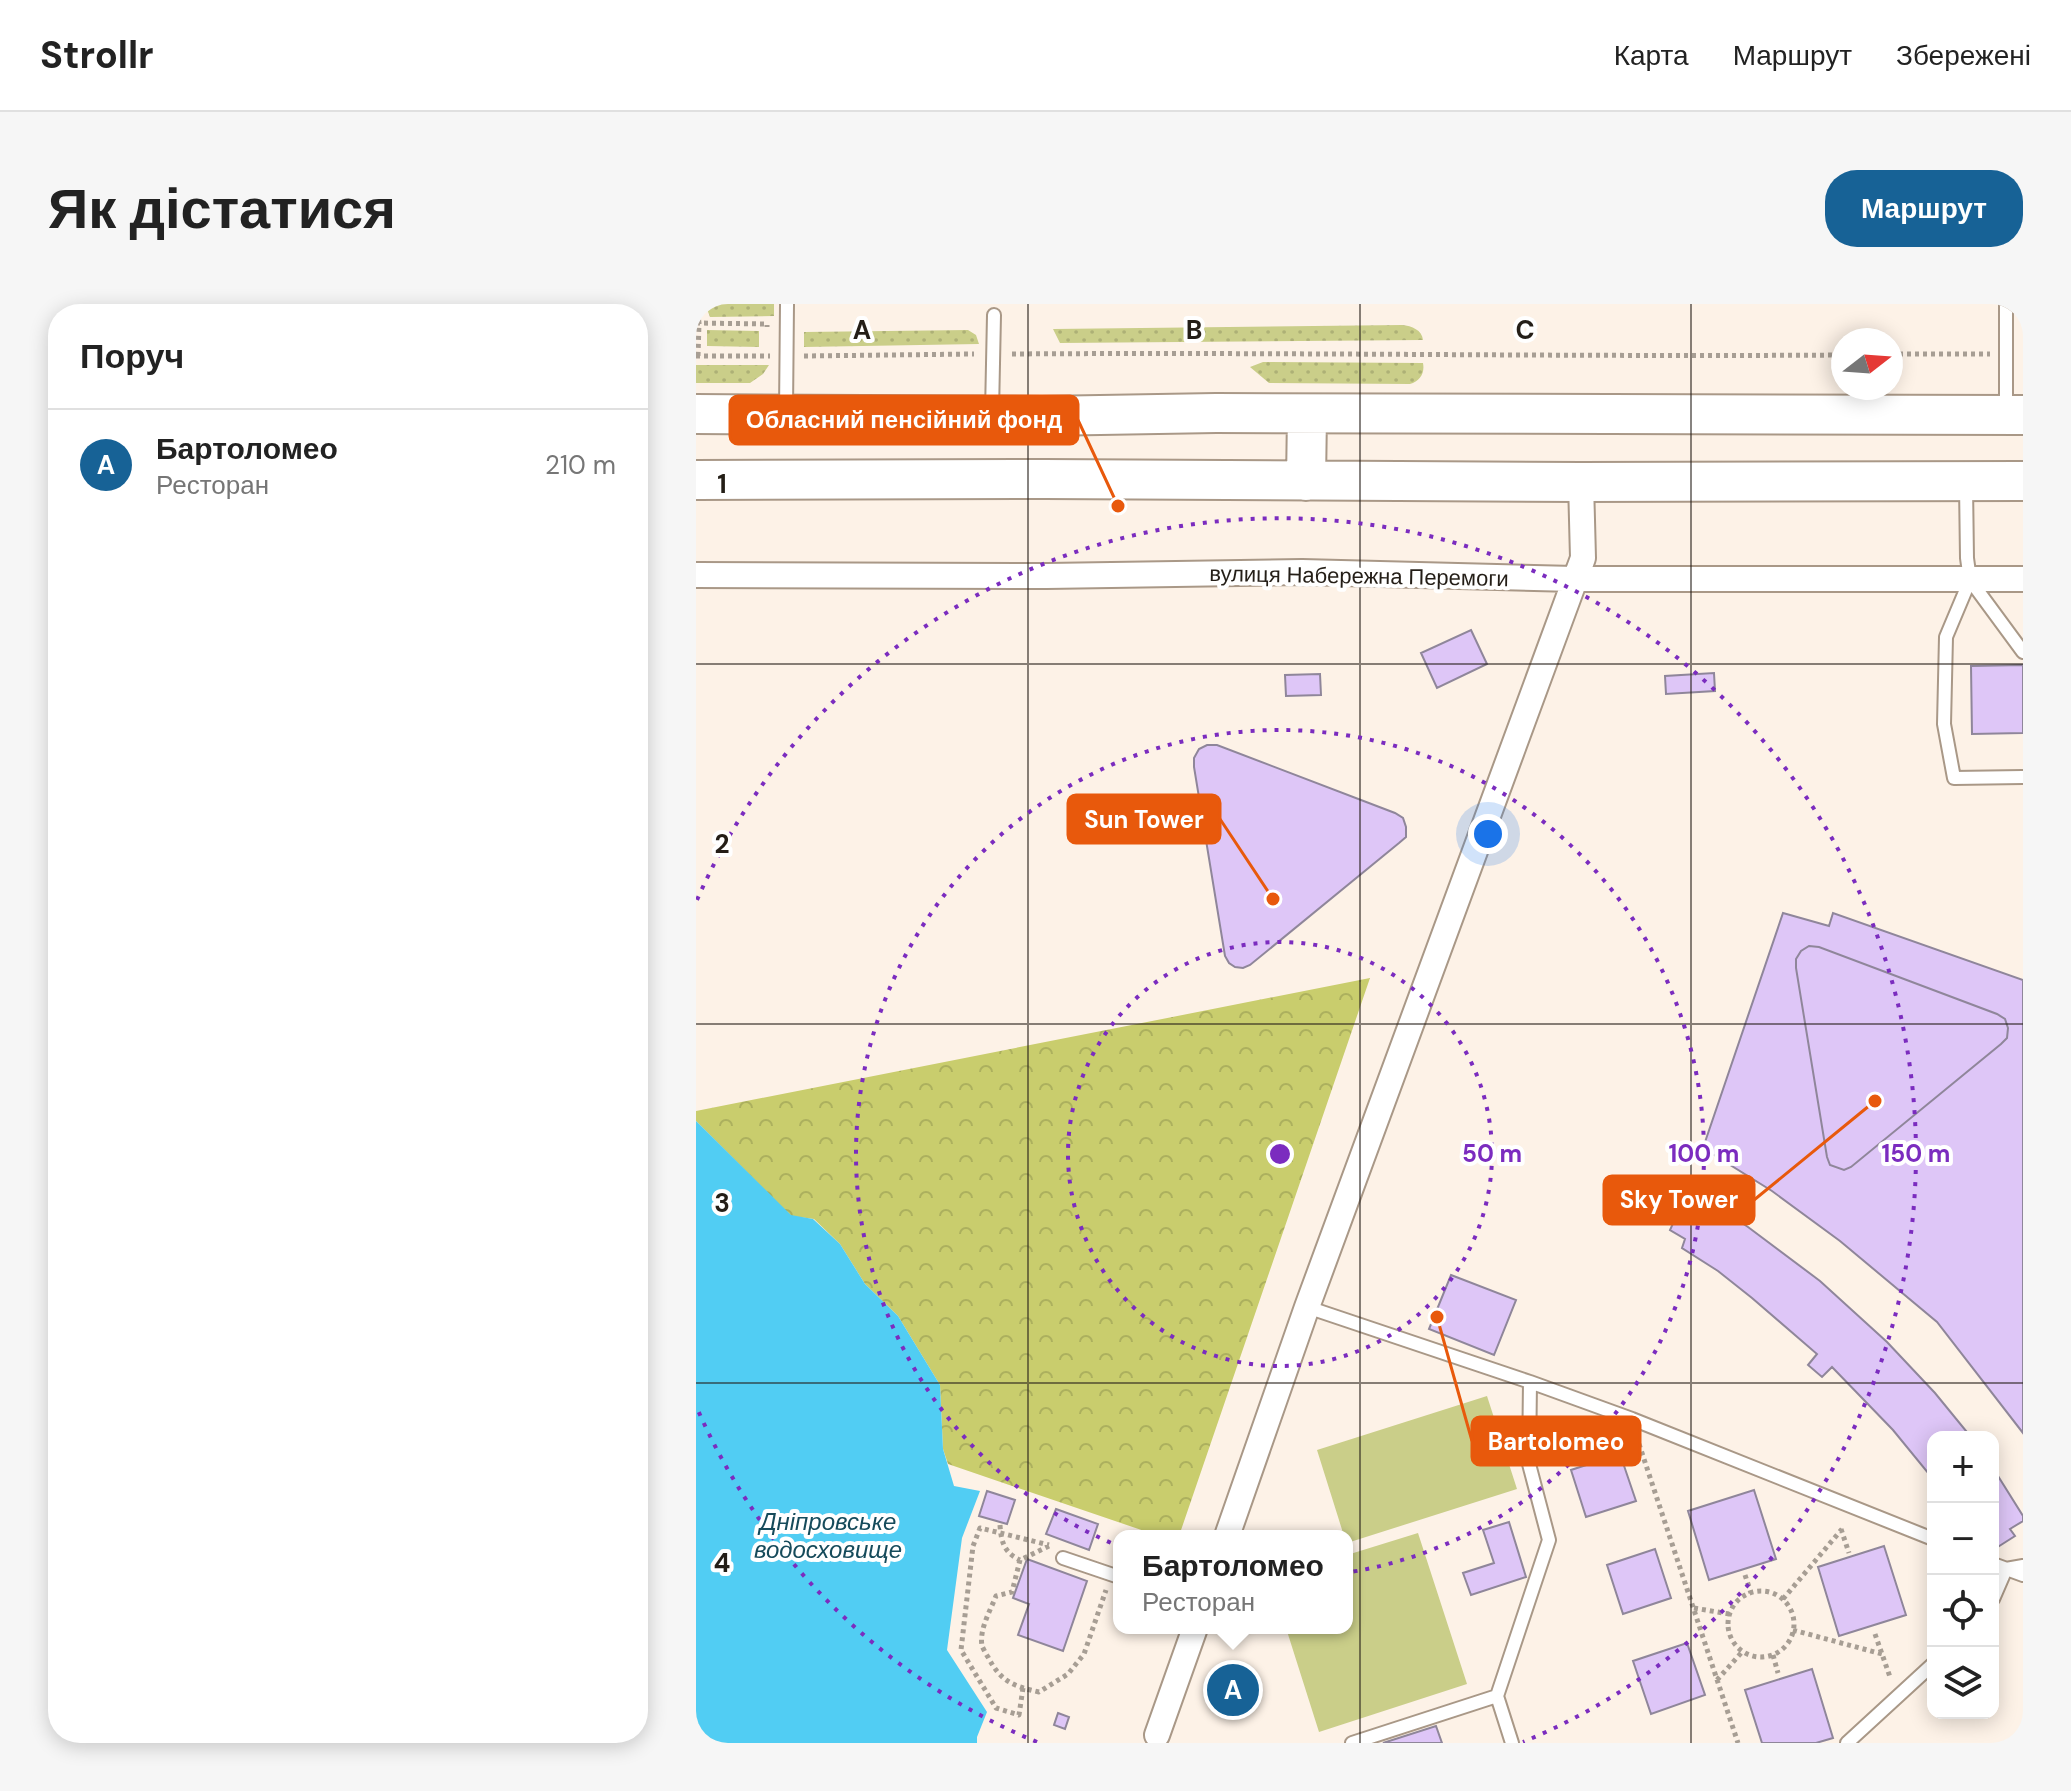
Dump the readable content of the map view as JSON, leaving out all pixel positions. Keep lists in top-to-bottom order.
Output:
{
  "streets": {
    "street": ["вулиця Набережна Перемоги"]
  },
  "water": ["Дніпровське водосховище"],
  "places": [
    "Обласний пенсійний фонд",
    "Sun Tower",
    "Sky Tower",
    "Bartolomeo"
  ],
  "north": "right",
  "page": {
    "header": "Strollr",
    "nav": ["Карта", "Маршрут", "Збережені"],
    "buttons": "Маршрут",
    "title": "Як дістатися",
    "heading": "Поруч",
    "list": [
      {
        "mark": "A",
        "name": "Бартоломео",
        "note": "Ресторан",
        "value": "210 m"
      }
    ],
    "map_buttons": ["+", "−"],
    "popup": ["Бартоломео", "Ресторан"],
    "pins": "A"
  },
  "grid": {
    "columns": ["A", "B", "C"],
    "rows": [
      "1",
      "2",
      "3",
      "4"
    ]
  },
  "rings": ["50 m", "100 m", "150 m"]
}
